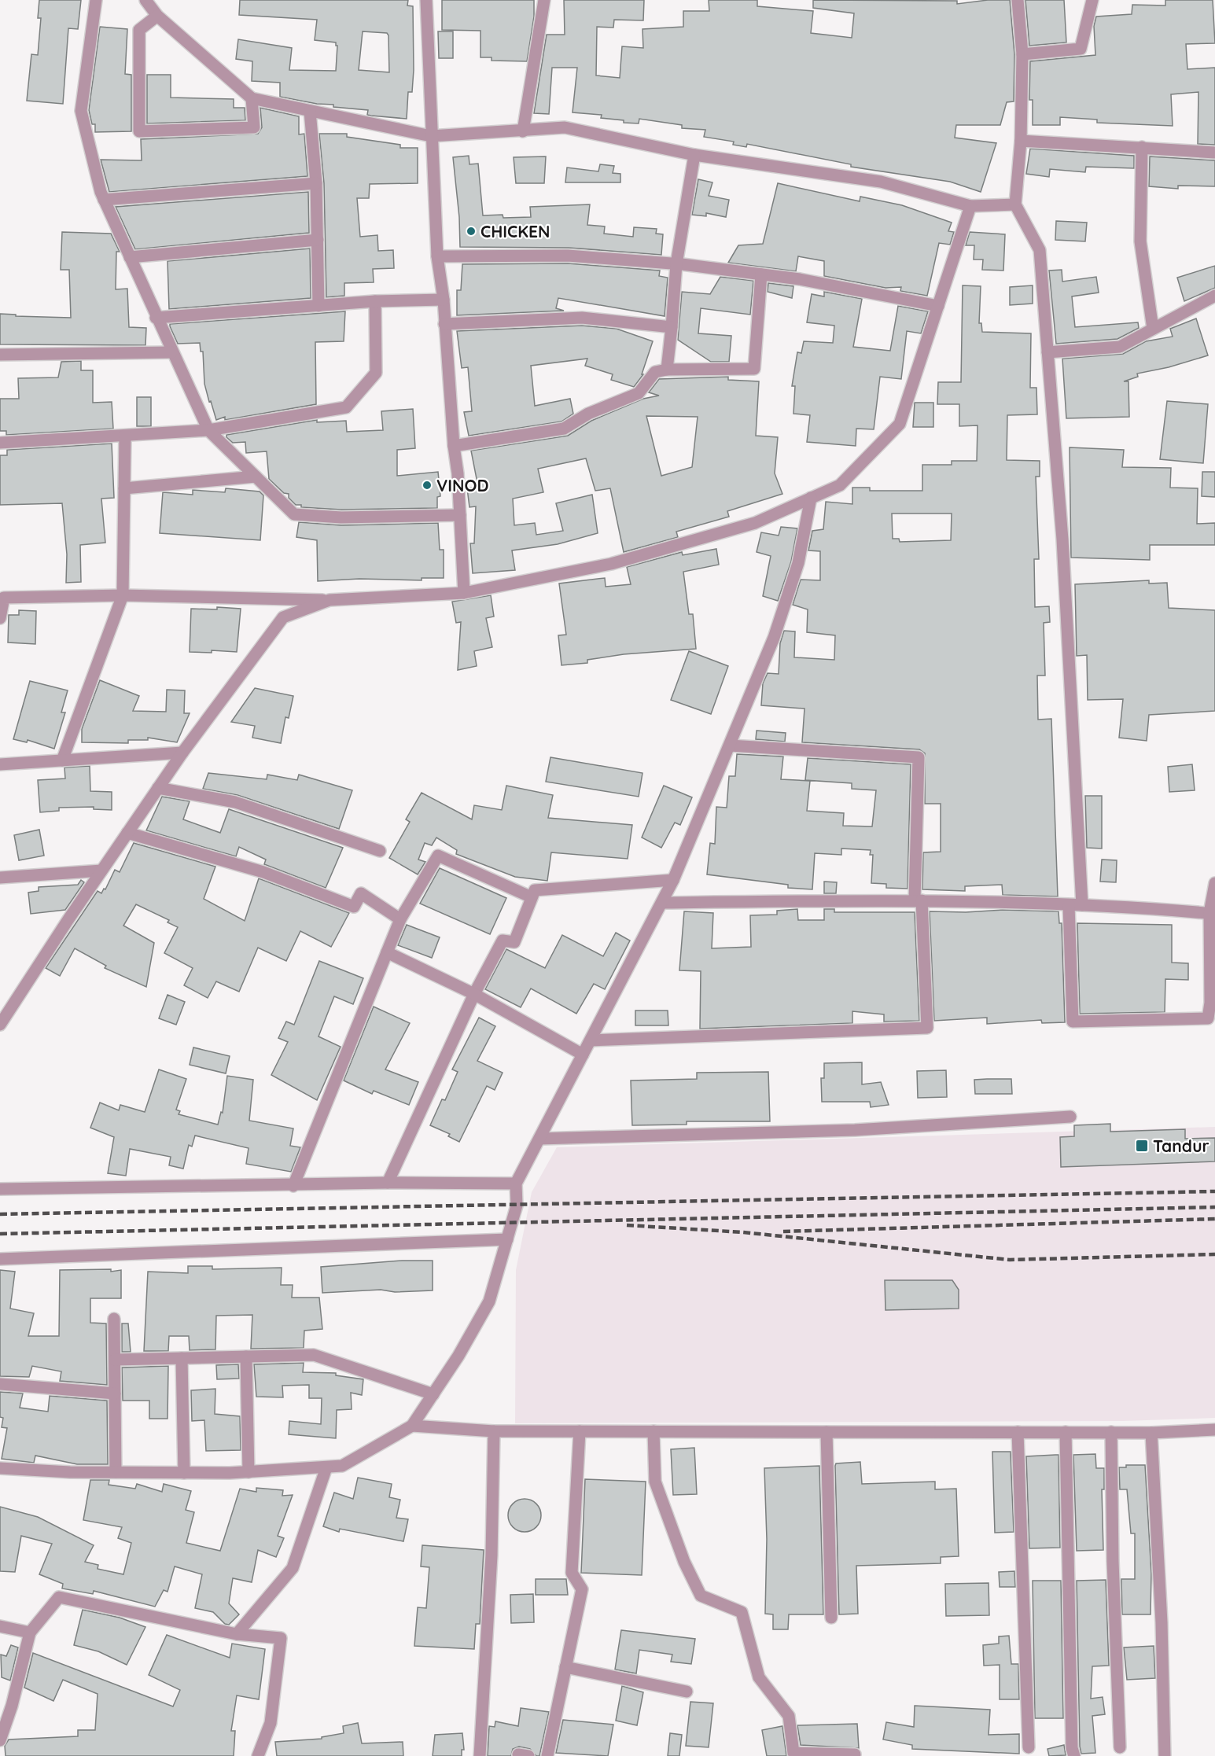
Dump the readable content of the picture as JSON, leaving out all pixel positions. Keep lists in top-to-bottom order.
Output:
{
  "places": {
    "other": ["CHICKEN", "VINOD"],
    "transit": ["Tandur"]
  }
}
